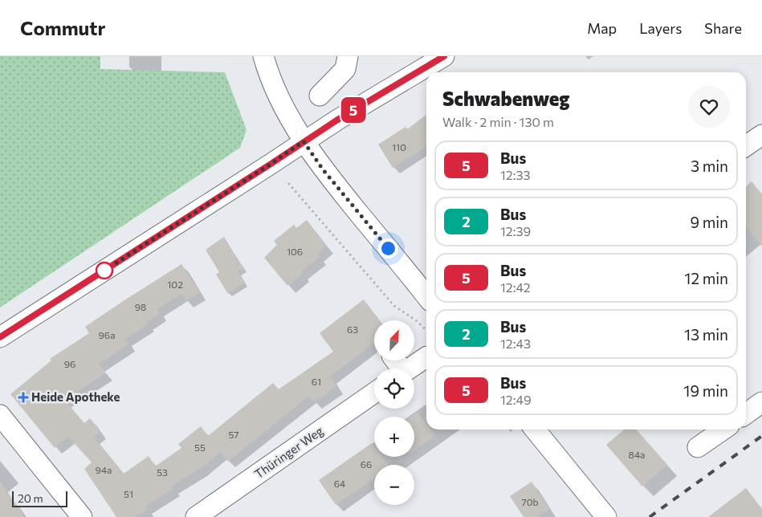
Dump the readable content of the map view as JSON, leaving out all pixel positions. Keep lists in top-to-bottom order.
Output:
{
  "streets": {
    "street": ["Thüringer Weg"]
  },
  "places": {
    "health": ["Heide Apotheke"]
  },
  "lines": ["bus line 5"],
  "house_numbers": [
    "110",
    "106",
    "102",
    "98",
    "63",
    "96a",
    "96",
    "61",
    "57",
    "55",
    "84a",
    "66",
    "94a",
    "53",
    "64",
    "51",
    "70b"
  ],
  "scale_bar": "20 m",
  "north": "top right",
  "page": {
    "header": "Commutr",
    "nav": ["Map", "Layers", "Share"],
    "on_map": "5",
    "heading": ["Schwabenweg", "Walk · 2 min · 130 m"],
    "list": [
      {
        "mark": "5",
        "name": "Bus",
        "note": "12:33",
        "value": "3 min"
      },
      {
        "mark": "2",
        "name": "Bus",
        "note": "12:39",
        "value": "9 min"
      },
      {
        "mark": "5",
        "name": "Bus",
        "note": "12:42",
        "value": "12 min"
      },
      {
        "mark": "2",
        "name": "Bus",
        "note": "12:43",
        "value": "13 min"
      },
      {
        "mark": "5",
        "name": "Bus",
        "note": "12:49",
        "value": "19 min"
      }
    ],
    "map_buttons": ["+", "−"],
    "scale": "20 m"
  }
}
